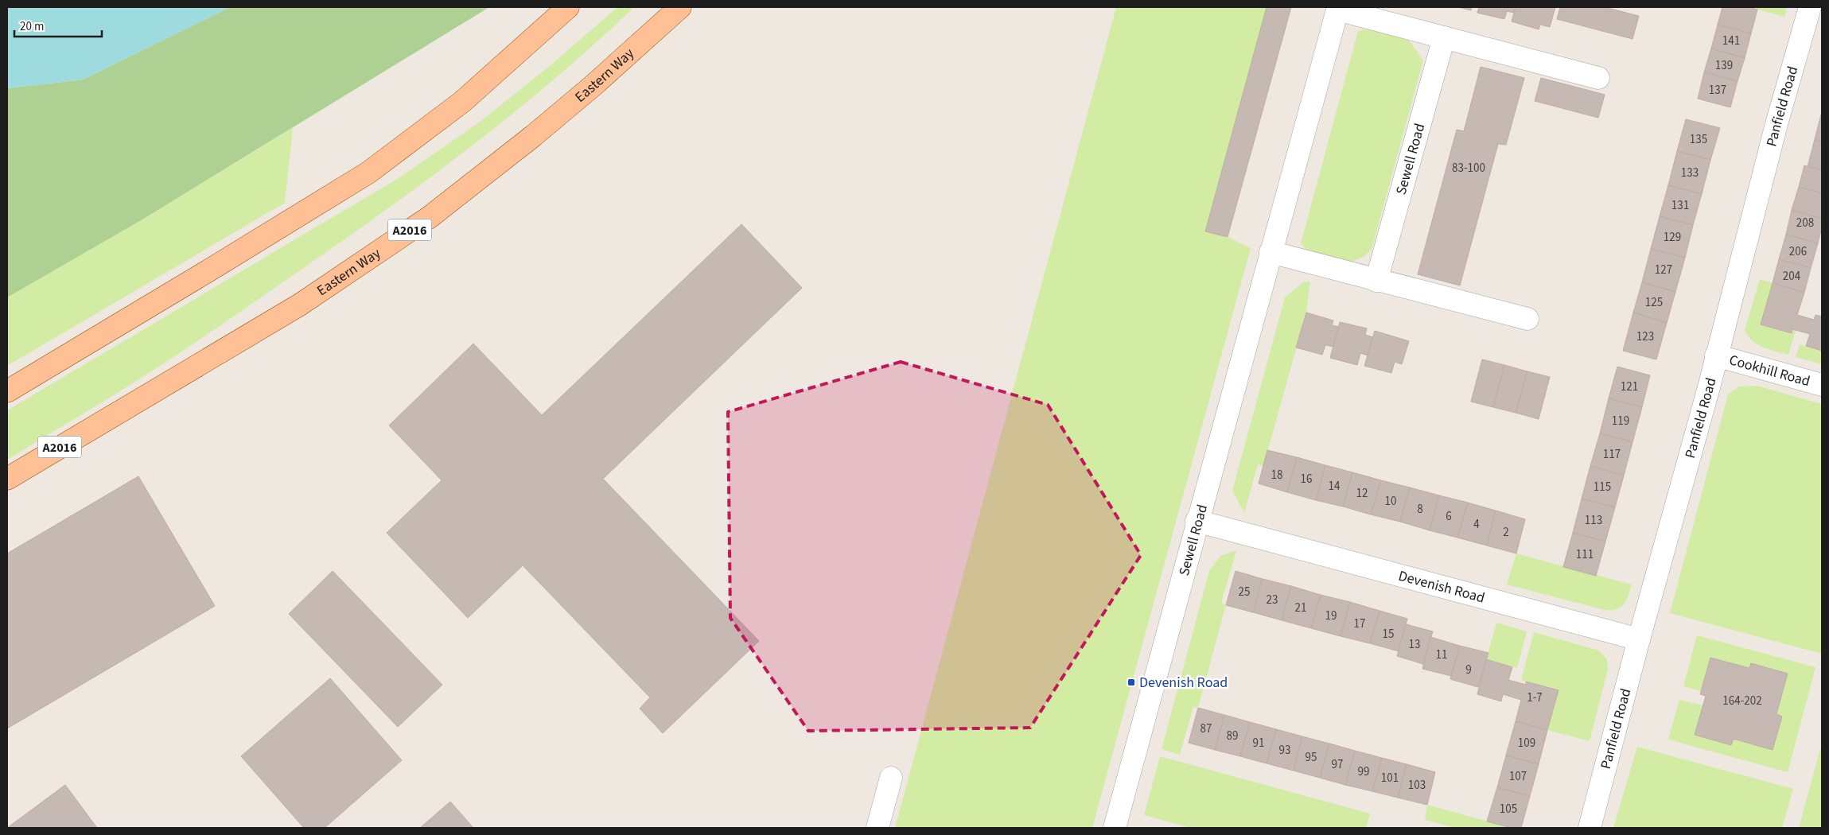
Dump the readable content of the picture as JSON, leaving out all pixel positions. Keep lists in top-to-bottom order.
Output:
{
  "streets": {
    "main road": ["Eastern Way", "A2016"],
    "street": [
      "Panfield Road",
      "Sewell Road",
      "Cookhill Road",
      "Devenish Road"
    ]
  },
  "crossings": [
    ["Panfield Road", "Cookhill Road"],
    ["Panfield Road", "Devenish Road"],
    ["Sewell Road", "Devenish Road"]
  ],
  "places": {
    "transit": ["Devenish Road"]
  },
  "house_numbers": [
    "141",
    "139",
    "137",
    "135",
    "83-100",
    "133",
    "131",
    "208",
    "129",
    "206",
    "127",
    "204",
    "125",
    "123",
    "121",
    "119",
    "117",
    "18",
    "16",
    "14",
    "115",
    "12",
    "10",
    "8",
    "6",
    "113",
    "4",
    "2",
    "111",
    "25",
    "23",
    "21",
    "19",
    "17",
    "15",
    "13",
    "11",
    "9",
    "1-7",
    "164-202",
    "87",
    "89",
    "91",
    "109",
    "93",
    "95",
    "97",
    "99",
    "107",
    "101",
    "103",
    "105"
  ],
  "scale_bar": "20 m"
}
